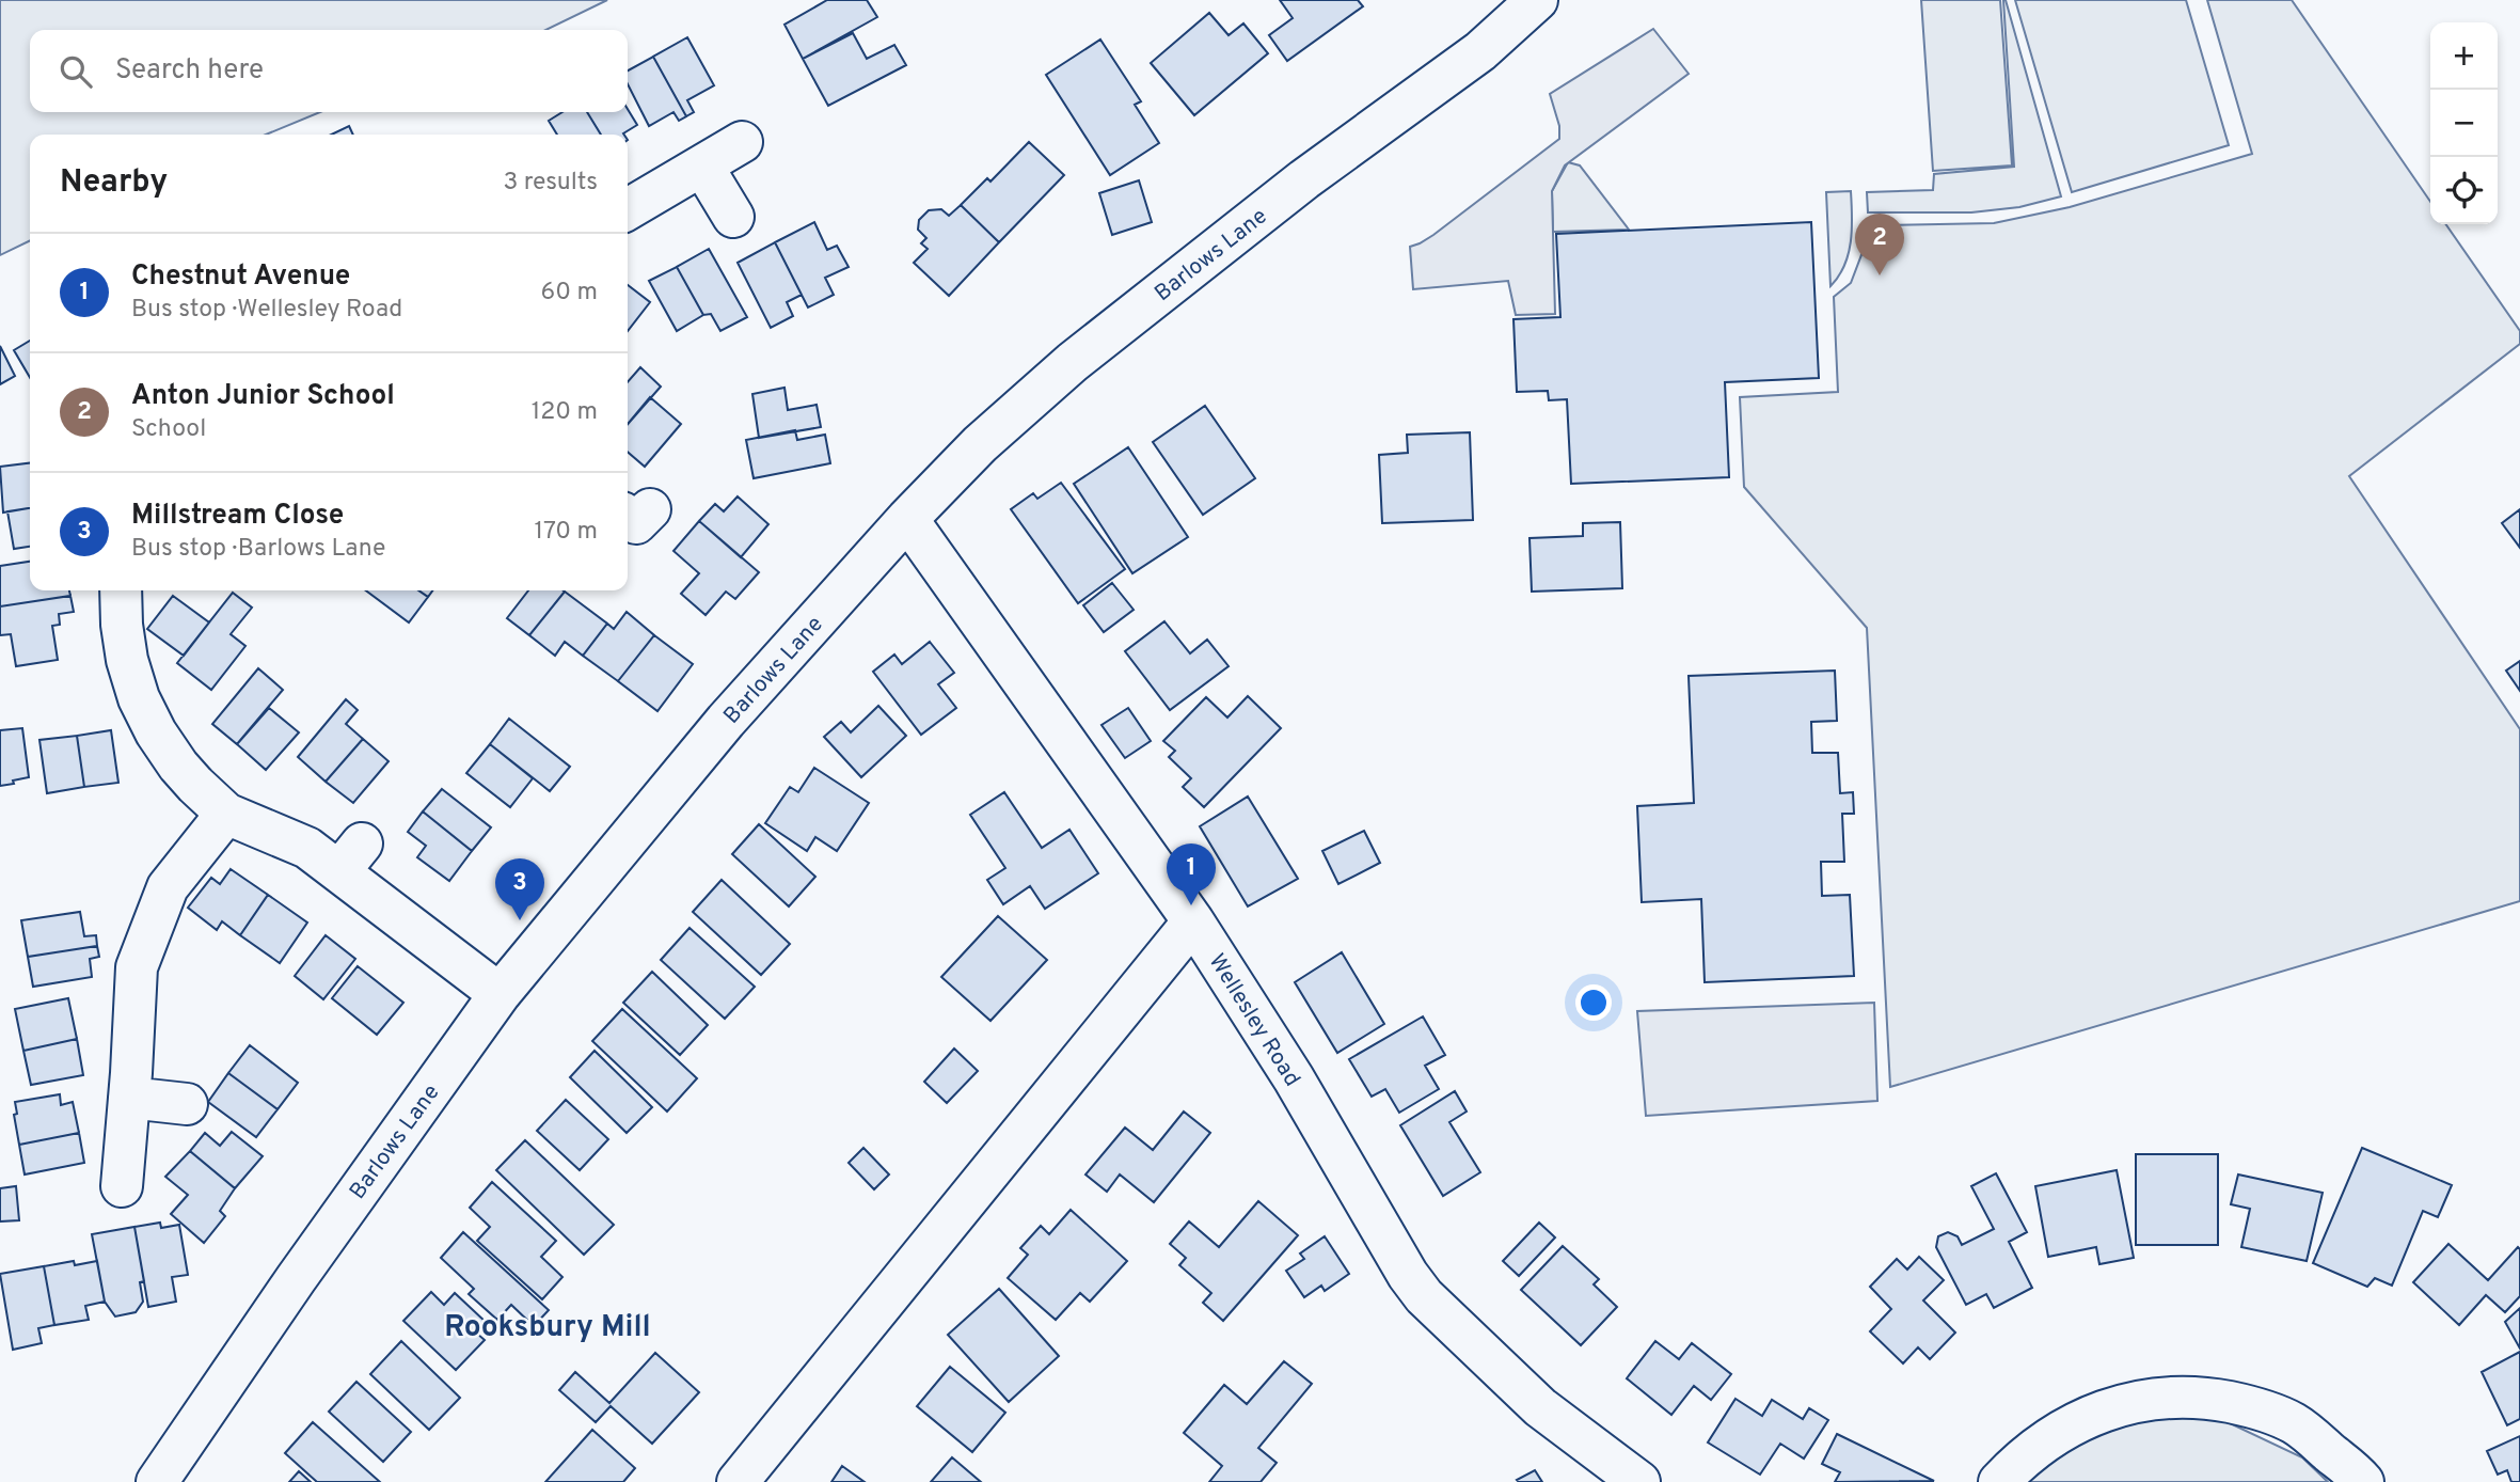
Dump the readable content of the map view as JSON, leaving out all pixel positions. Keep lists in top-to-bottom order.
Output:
{
  "streets": {
    "street": ["Barlows Lane", "Wellesley Road"]
  },
  "crossings": [
    ["Barlows Lane", "Wellesley Road"]
  ],
  "districts": ["Rooksbury Mill"],
  "page": {
    "map_buttons": ["+", "−"],
    "search": "Search here",
    "heading": ["Nearby", "3 results"],
    "pins": ["2", "1", "3"],
    "list": [
      {
        "mark": "1",
        "name": "Chestnut Avenue",
        "note": "Bus stop · Wellesley Road",
        "value": "60 m"
      },
      {
        "mark": "2",
        "name": "Anton Junior School",
        "note": "School",
        "value": "120 m"
      },
      {
        "mark": "3",
        "name": "Millstream Close",
        "note": "Bus stop · Barlows Lane",
        "value": "170 m"
      }
    ]
  }
}
